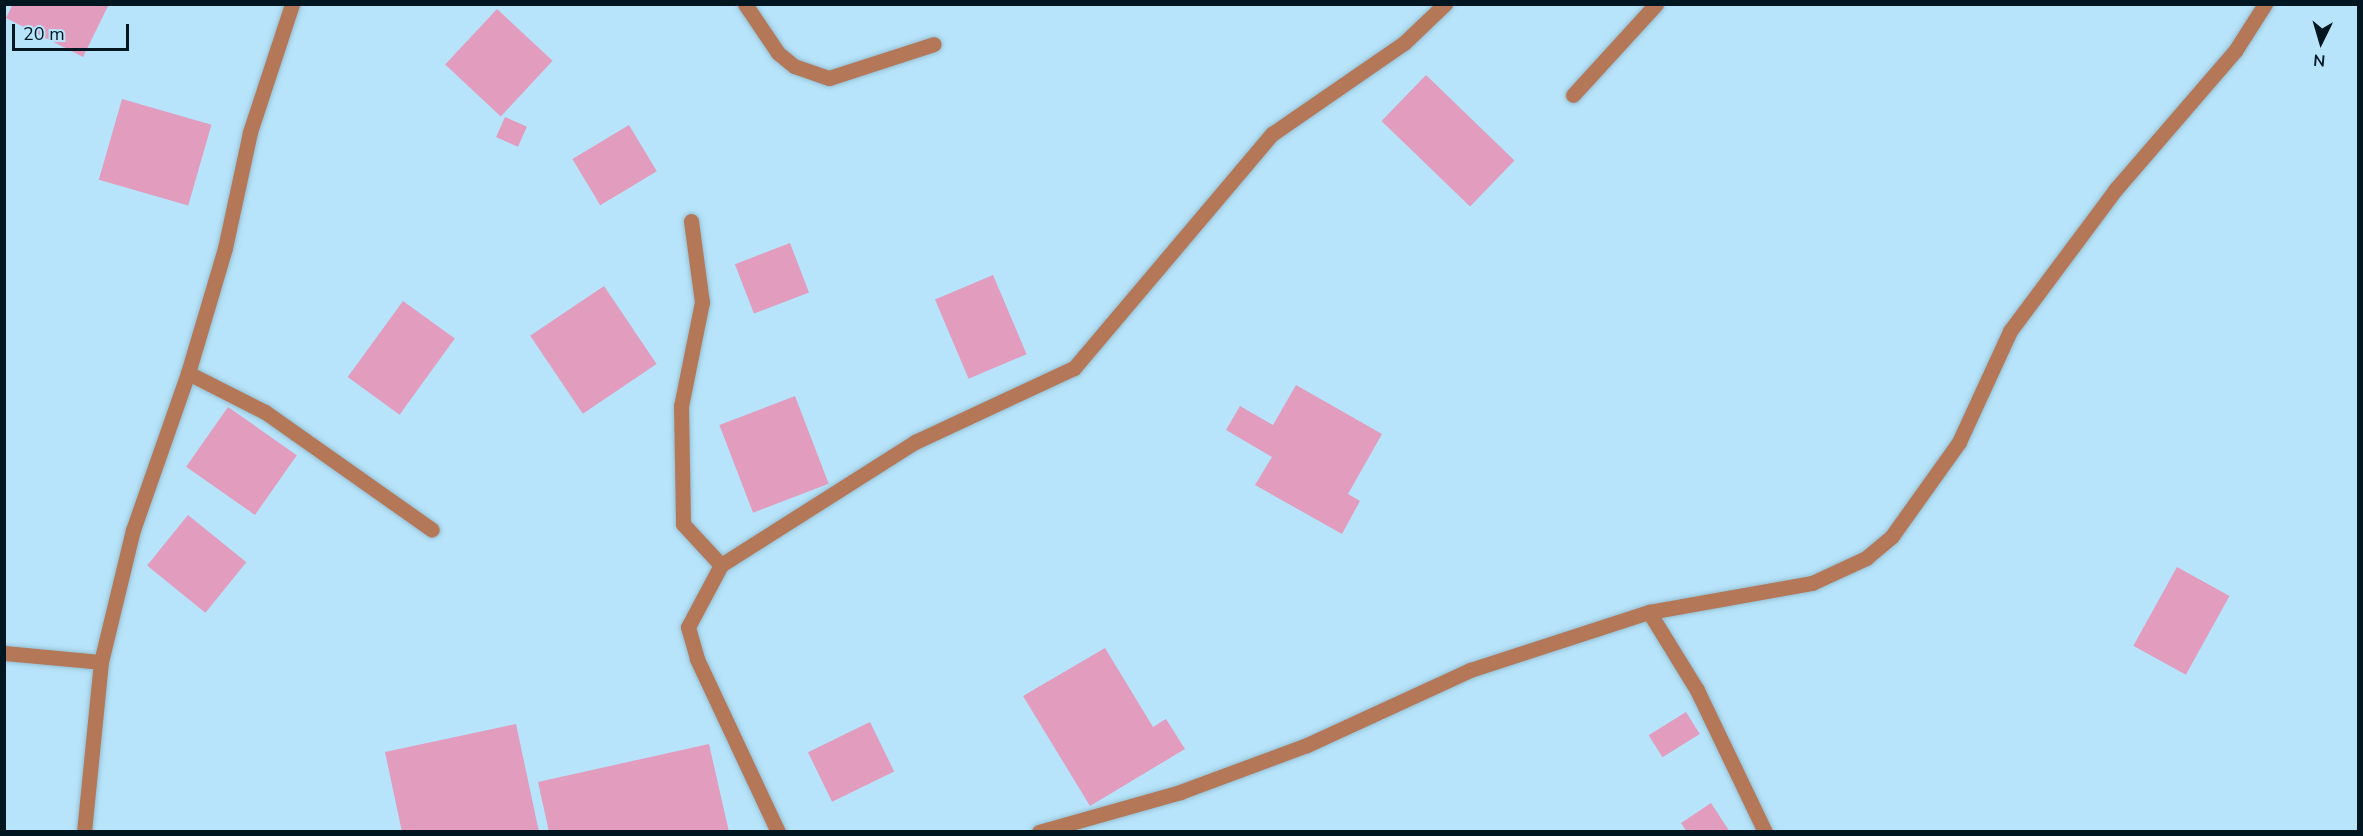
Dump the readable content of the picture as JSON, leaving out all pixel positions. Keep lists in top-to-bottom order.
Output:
{
  "scale_bar": "20 m",
  "north": "bottom"
}
